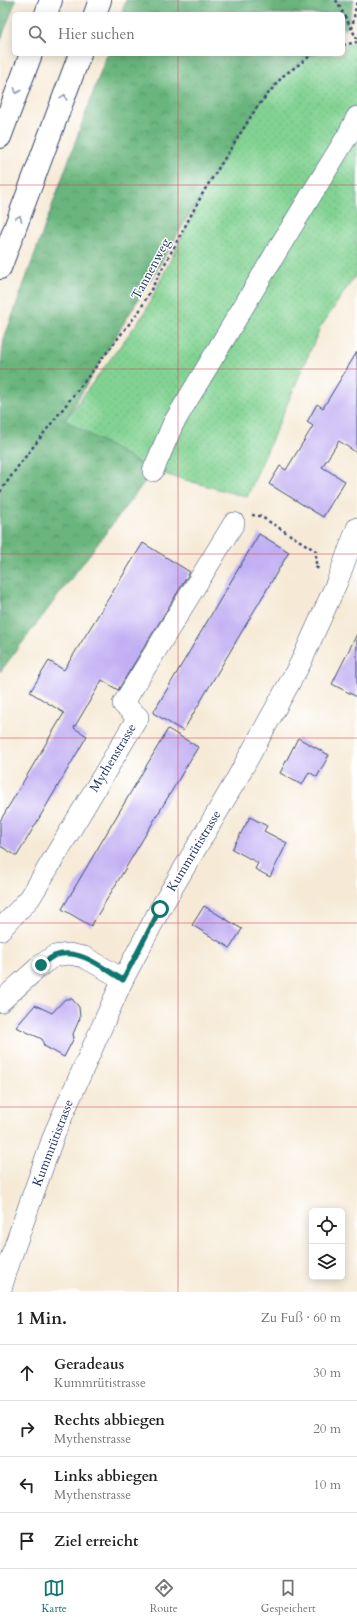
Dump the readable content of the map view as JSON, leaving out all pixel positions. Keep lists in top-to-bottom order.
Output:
{
  "streets": {
    "street": ["Mythenstrasse", "Kummrütistrasse"],
    "path": ["Tannenweg"]
  },
  "page": {
    "search": "Hier suchen",
    "heading": ["1 Min.", "Zu Fuß · 60 m"],
    "list": [
      ["Geradeaus", "Kummrütistrasse", "30 m"],
      ["Rechts abbiegen", "Mythenstrasse", "20 m"],
      ["Links abbiegen", "Mythenstrasse", "10 m"],
      "Ziel erreicht"
    ],
    "nav": ["Karte", "Route", "Gespeichert"]
  }
}
